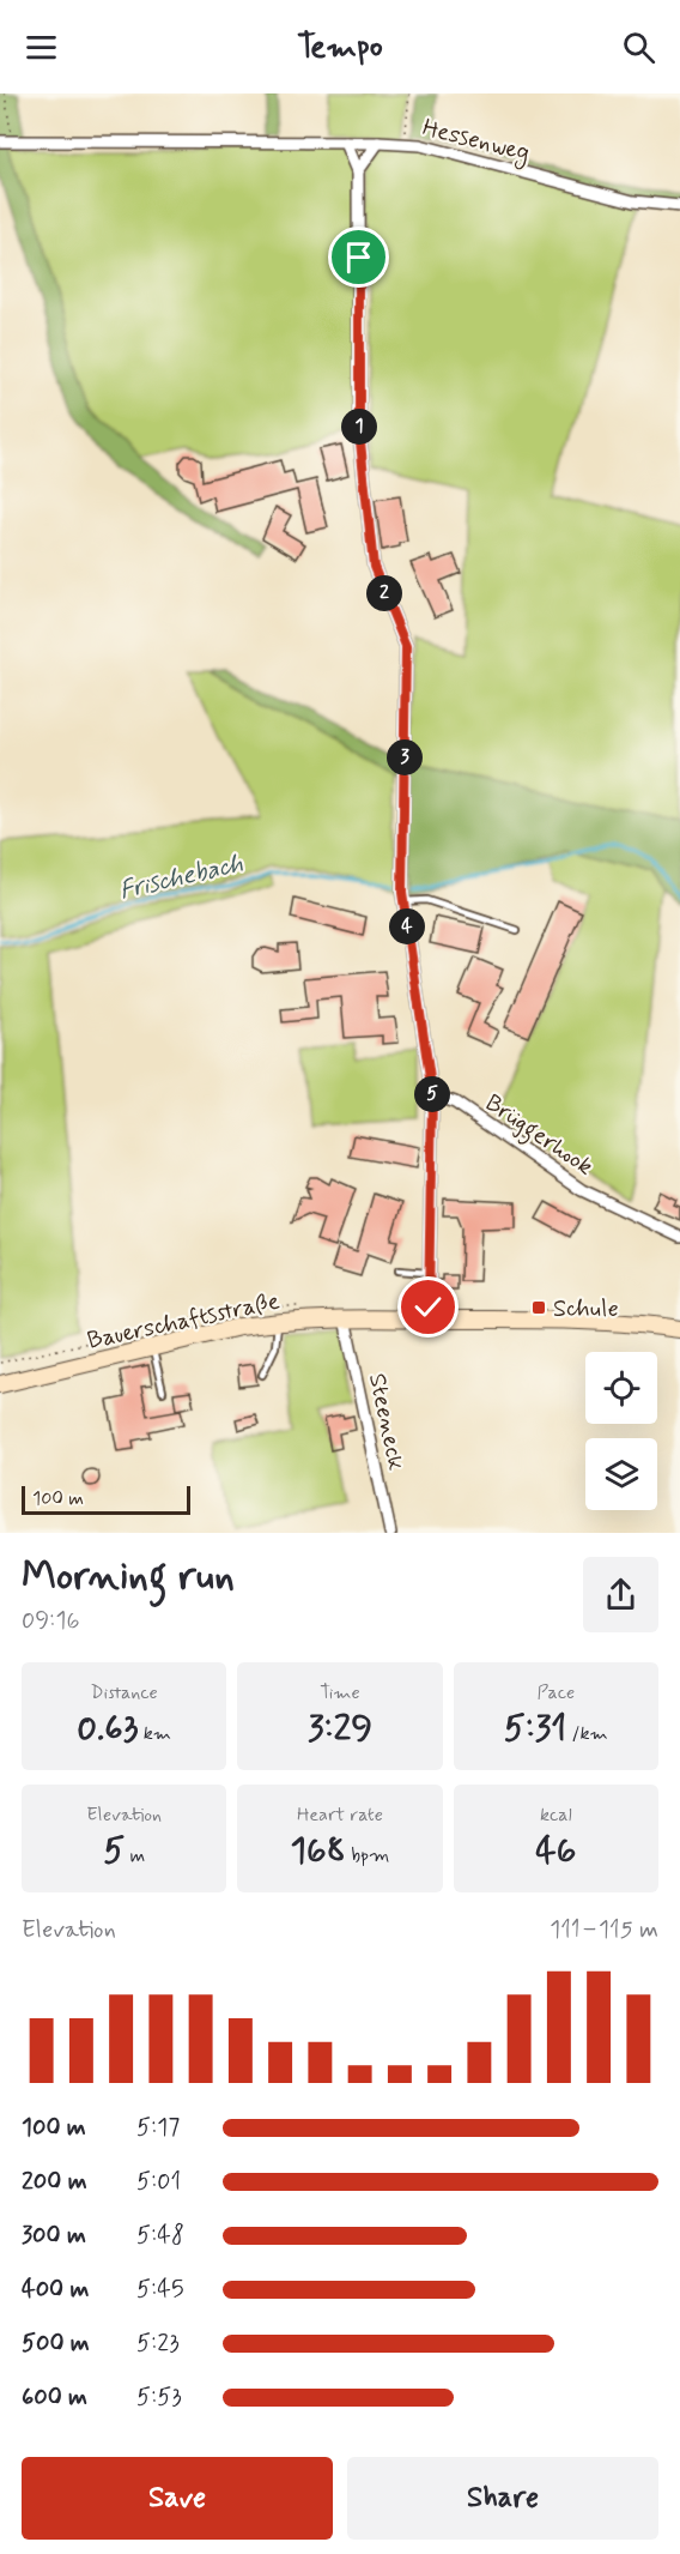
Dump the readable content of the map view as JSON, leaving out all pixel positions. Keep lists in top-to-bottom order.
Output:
{
  "streets": {
    "street": [
      "Hessenweg",
      "Brüggerhook",
      "Bauerschaftsstraße",
      "Steeneck"
    ]
  },
  "crossings": [
    ["Bauerschaftsstraße", "Steeneck"]
  ],
  "water": ["Frischebach"],
  "places": {
    "transit": ["Schule"]
  },
  "scale_bar": "100 m",
  "page": {
    "header": "Tempo",
    "pins": [
      "1",
      "2",
      "3",
      "4",
      "5"
    ],
    "scale": "100 m",
    "heading": ["Morning run", "09:16"],
    "stats": [
      ["Distance", "0.63 km"],
      ["Time", "3:29"],
      ["Pace", "5:31 /km"],
      ["Elevation", "5 m"],
      ["Heart rate", "168 bpm"],
      ["kcal", "46"]
    ],
    "chart": ["Elevation", "111–115 m"],
    "list": [
      {
        "name": "100 m",
        "note": "5:17"
      },
      {
        "name": "200 m",
        "note": "5:01"
      },
      {
        "name": "300 m",
        "note": "5:48"
      },
      {
        "name": "400 m",
        "note": "5:45"
      },
      {
        "name": "500 m",
        "note": "5:23"
      },
      {
        "name": "600 m",
        "note": "5:53"
      }
    ],
    "buttons": ["Save", "Share"]
  }
}
